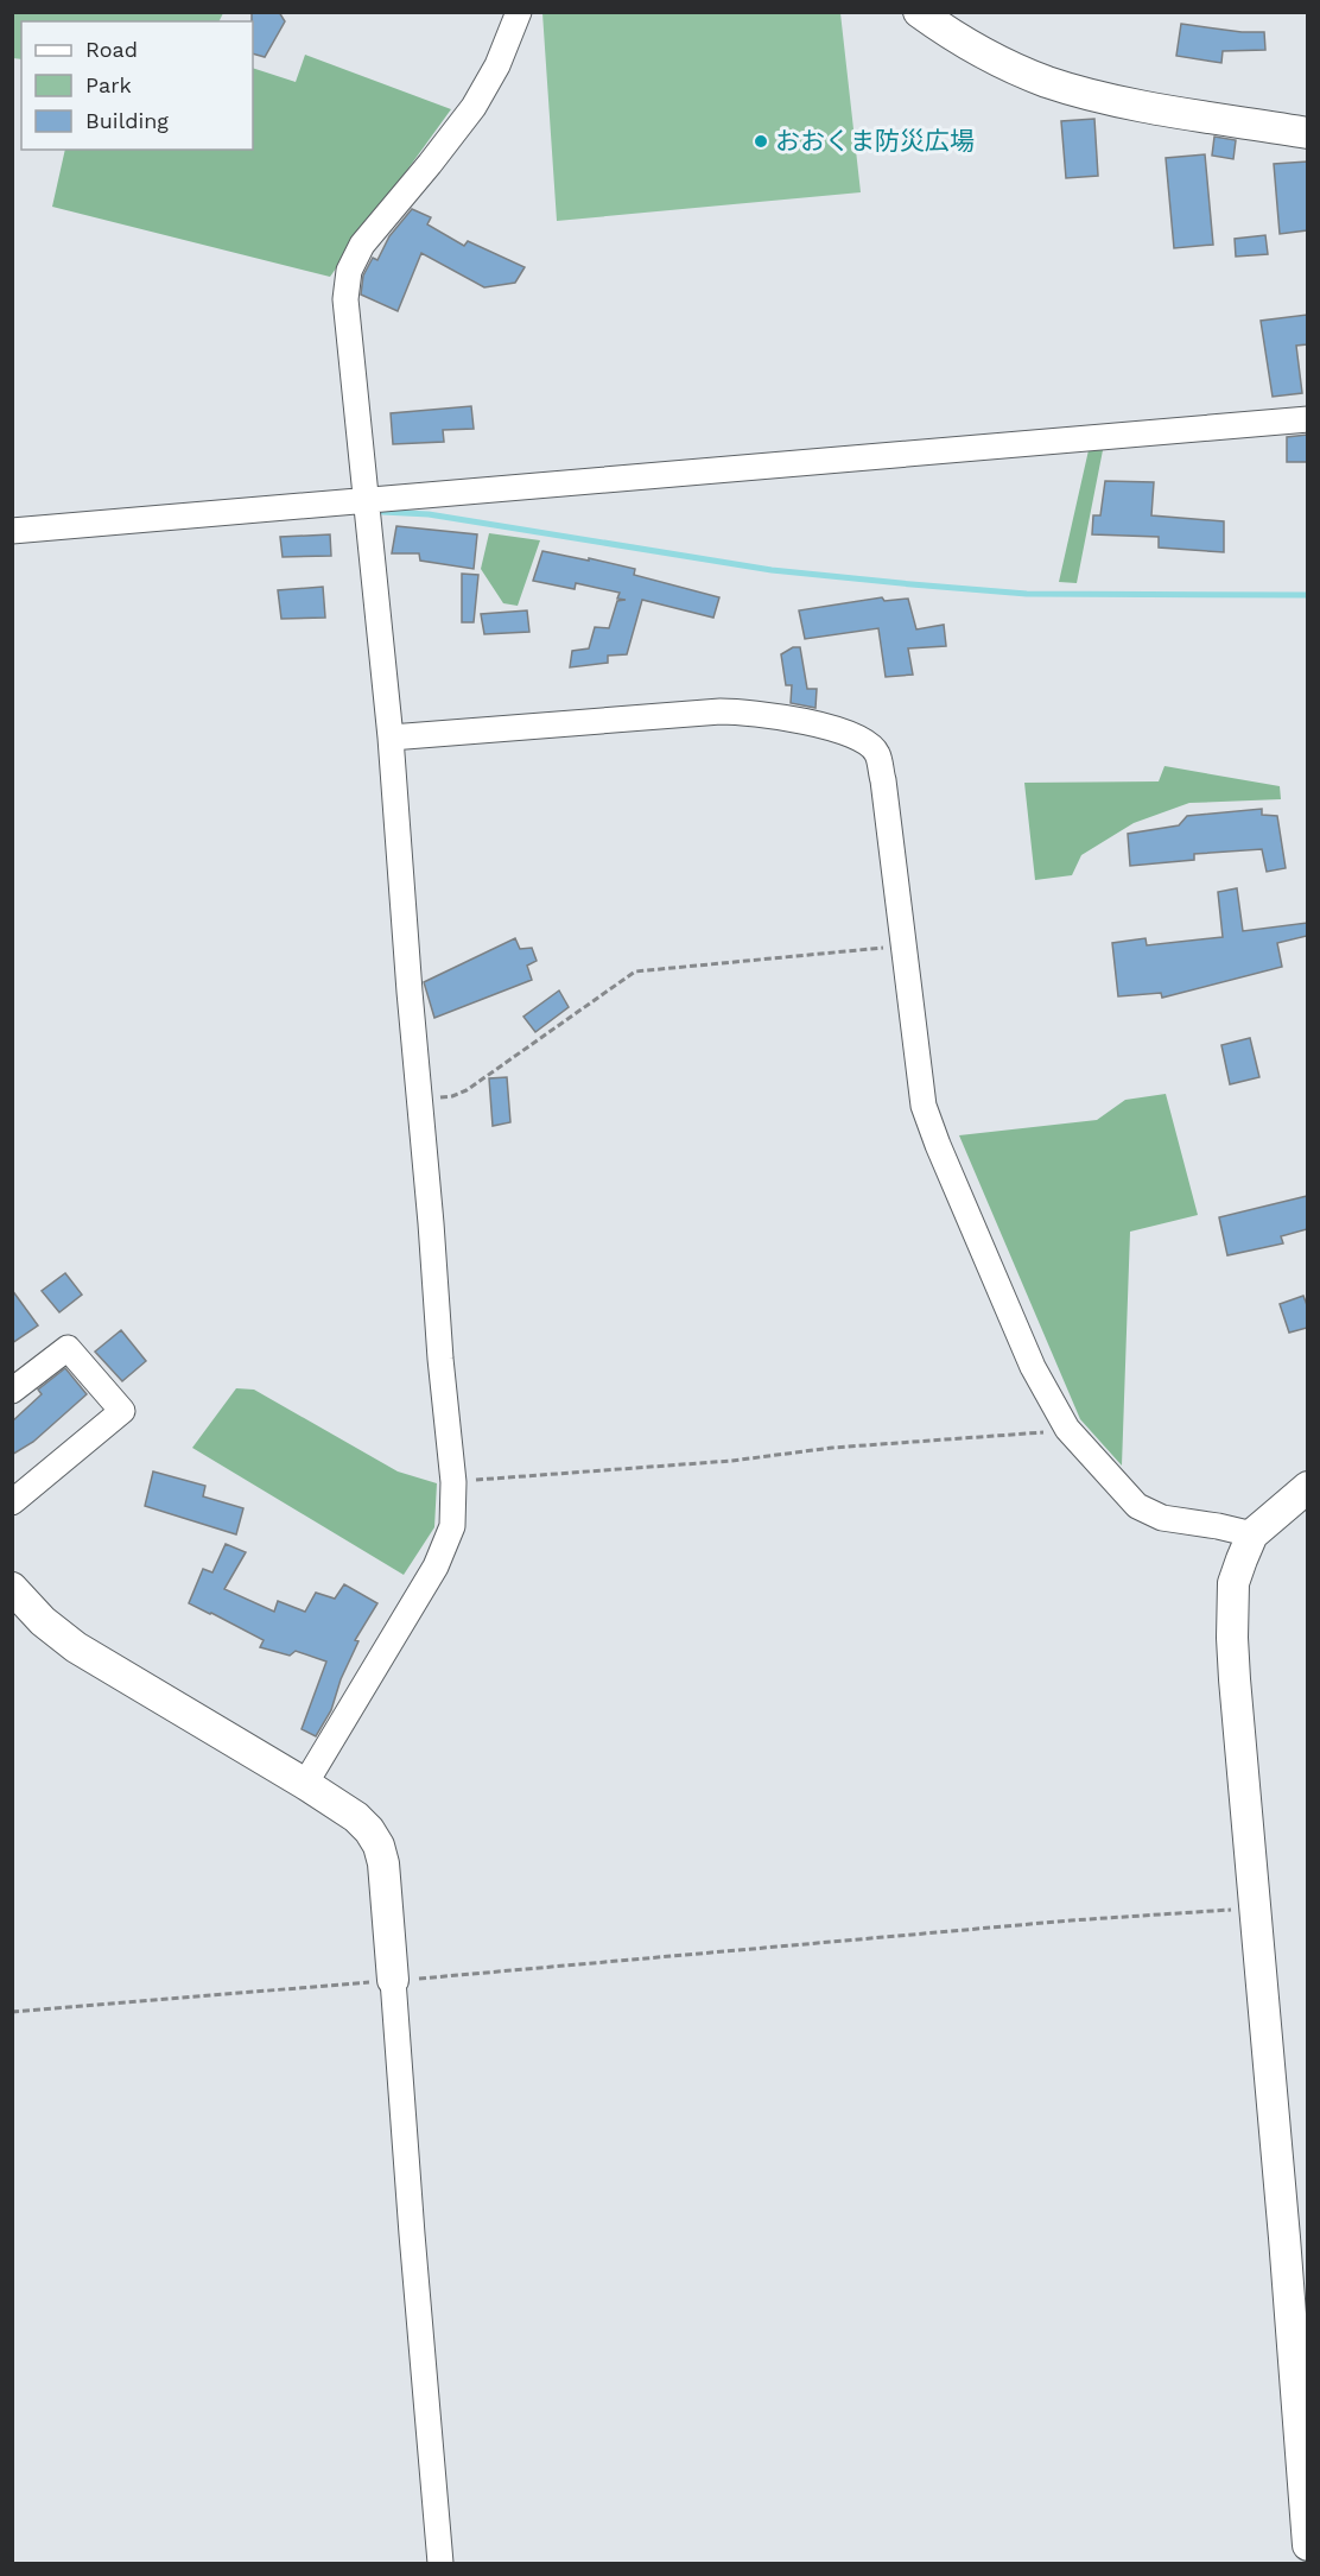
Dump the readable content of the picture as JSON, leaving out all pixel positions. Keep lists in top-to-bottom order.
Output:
{
  "places": ["おおくま防災広場"],
  "legend": ["Road", "Park", "Building"]
}
